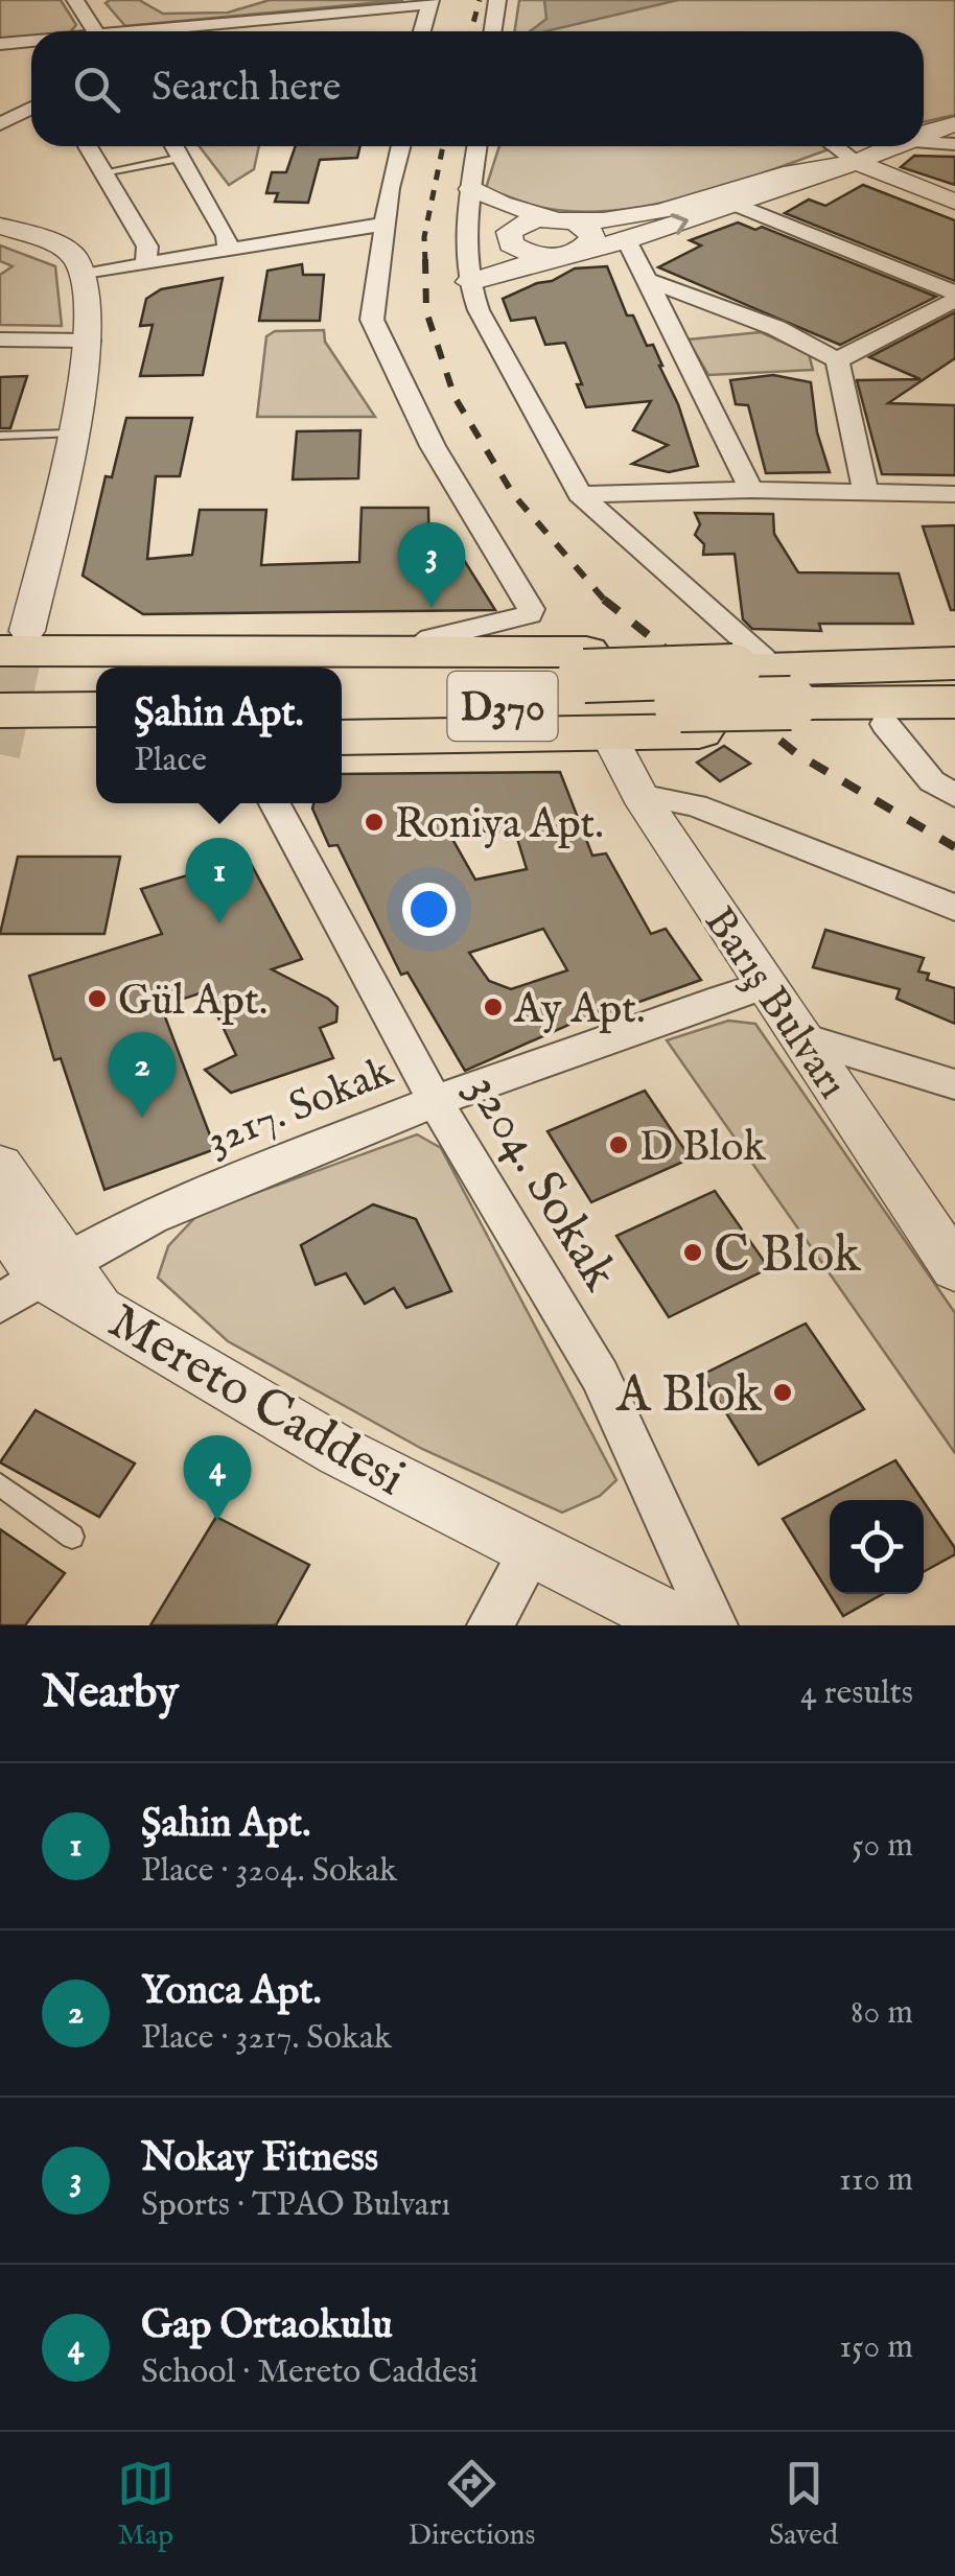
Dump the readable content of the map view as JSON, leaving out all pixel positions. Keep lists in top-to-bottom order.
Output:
{
  "streets": {
    "highway": ["D370"],
    "street": [
      "Barış Bulvarı",
      "3217. Sokak",
      "3204. Sokak",
      "Mereto Caddesi"
    ]
  },
  "crossings": [
    ["Barış Bulvarı", "3217. Sokak"],
    ["3217. Sokak", "3204. Sokak"],
    ["3217. Sokak", "Mereto Caddesi"]
  ],
  "places": [
    "Roniya Apt.",
    "Gül Apt.",
    "Ay Apt.",
    "D Blok",
    "C Blok",
    "A Blok"
  ],
  "page": {
    "search": "Search here",
    "pins": [
      "3",
      "1",
      "2",
      "4"
    ],
    "popup": ["Şahin Apt.", "Place"],
    "heading": ["Nearby", "4 results"],
    "list": [
      {
        "mark": "1",
        "name": "Şahin Apt.",
        "note": "Place · 3204. Sokak",
        "value": "50 m"
      },
      {
        "mark": "2",
        "name": "Yonca Apt.",
        "note": "Place · 3217. Sokak",
        "value": "80 m"
      },
      {
        "mark": "3",
        "name": "Nokay Fitness",
        "note": "Sports · TPAO Bulvarı",
        "value": "110 m"
      },
      {
        "mark": "4",
        "name": "Gap Ortaokulu",
        "note": "School · Mereto Caddesi",
        "value": "150 m"
      }
    ],
    "nav": ["Map", "Directions", "Saved"]
  }
}
